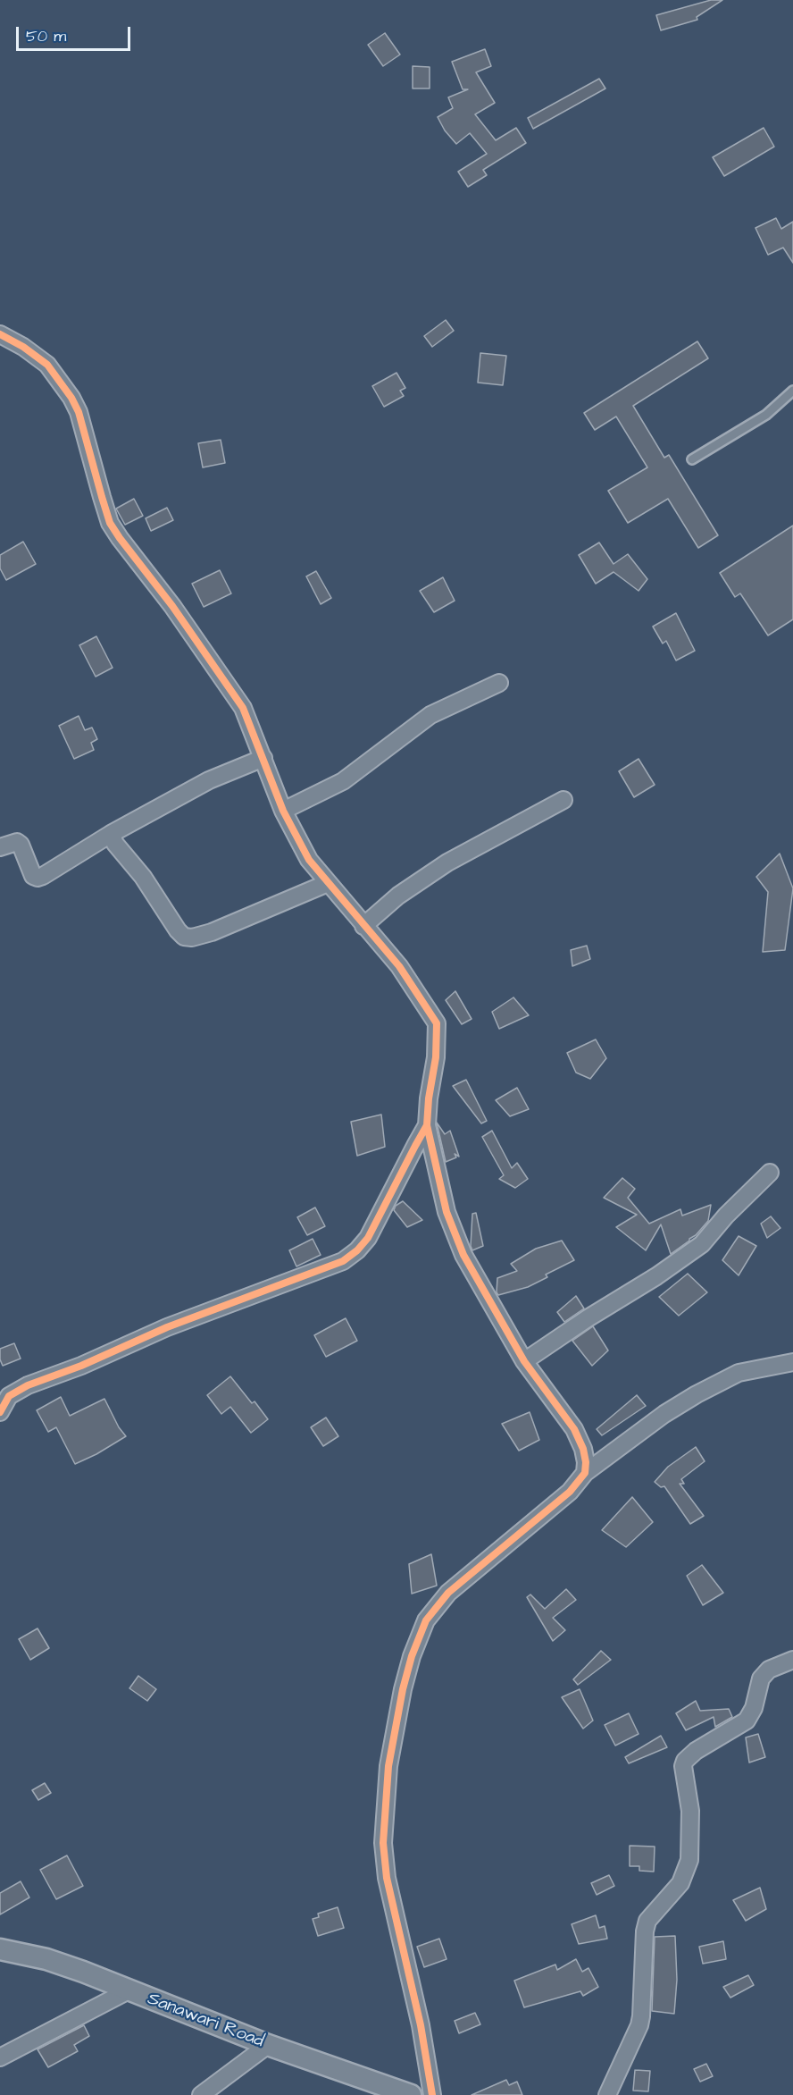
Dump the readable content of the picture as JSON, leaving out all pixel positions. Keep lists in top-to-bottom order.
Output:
{
  "streets": {
    "street": ["Sanawari Road"]
  },
  "scale_bar": "50 m"
}
